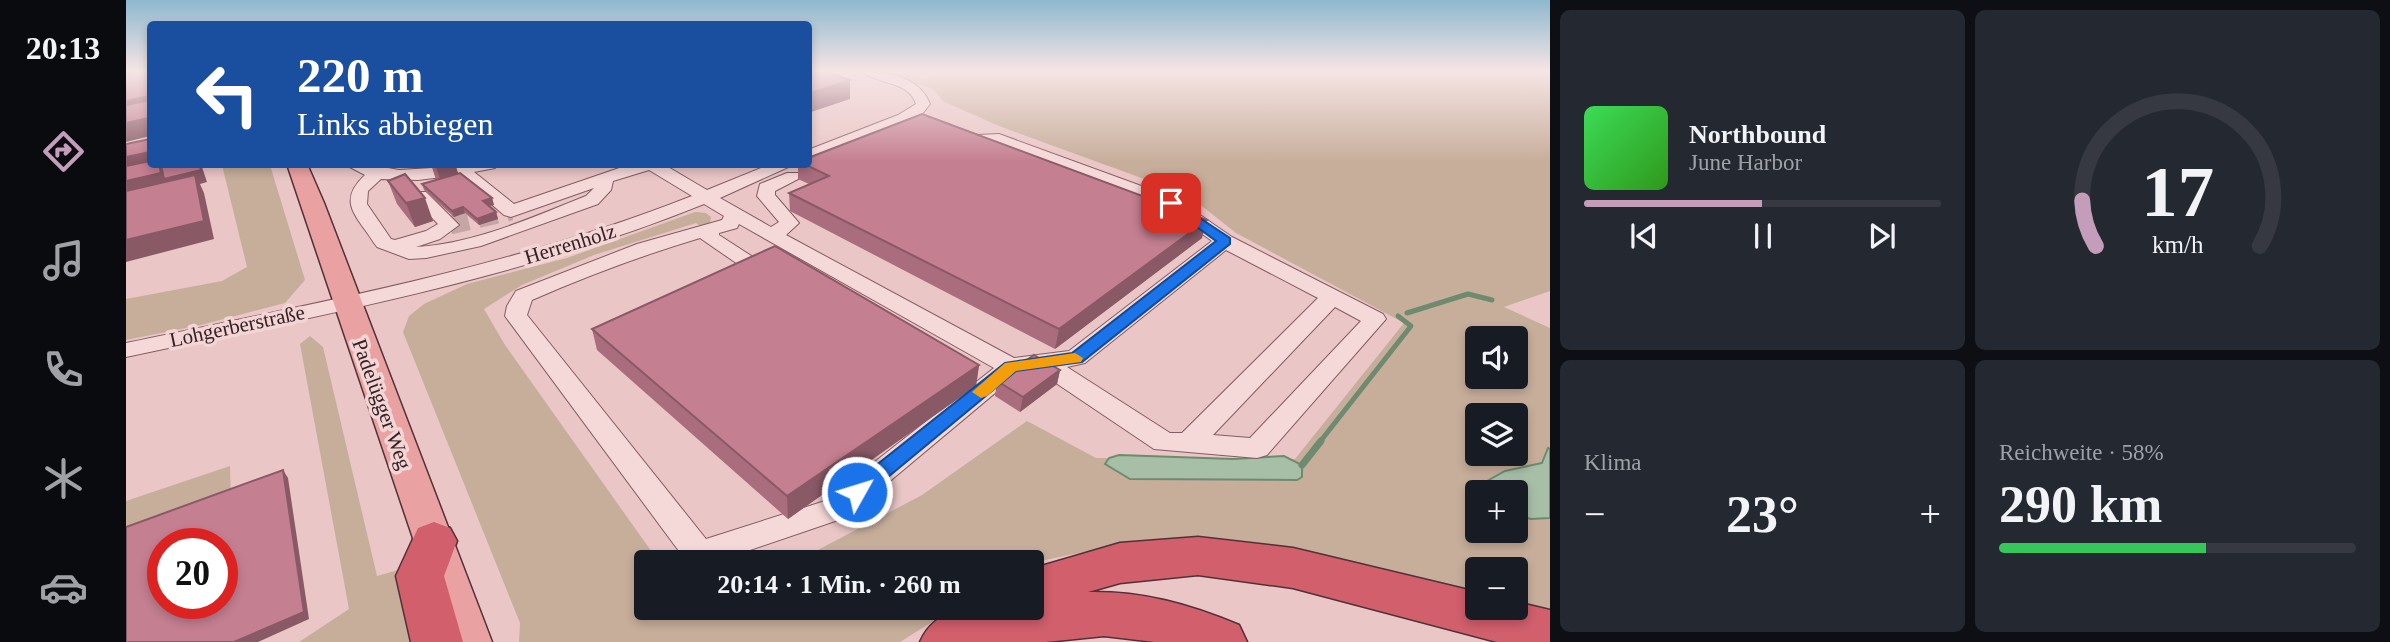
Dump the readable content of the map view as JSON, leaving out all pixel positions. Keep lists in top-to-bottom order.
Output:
{
  "streets": {
    "main road": ["Padelügger Weg"],
    "street": ["Herrenholz", "Lohgerberstraße"]
  },
  "crossings": [
    ["Herrenholz", "Lohgerberstraße"],
    ["Herrenholz", "Padelügger Weg"],
    ["Lohgerberstraße", "Padelügger Weg"]
  ],
  "page": {
    "tabs": "20:13",
    "turn": ["220 m", "Links abbiegen"],
    "song": ["Northbound", "June Harbor"],
    "map_buttons": ["+", "−"],
    "tile": [
      "Klima",
      ["Reichweite · 58%", "290 km"]
    ],
    "heat": ["−", "23°", "+"],
    "limit": "20",
    "trip": "20:14 · 1 Min. · 260 m",
    "gauge": ["17", "km/h"]
  }
}
